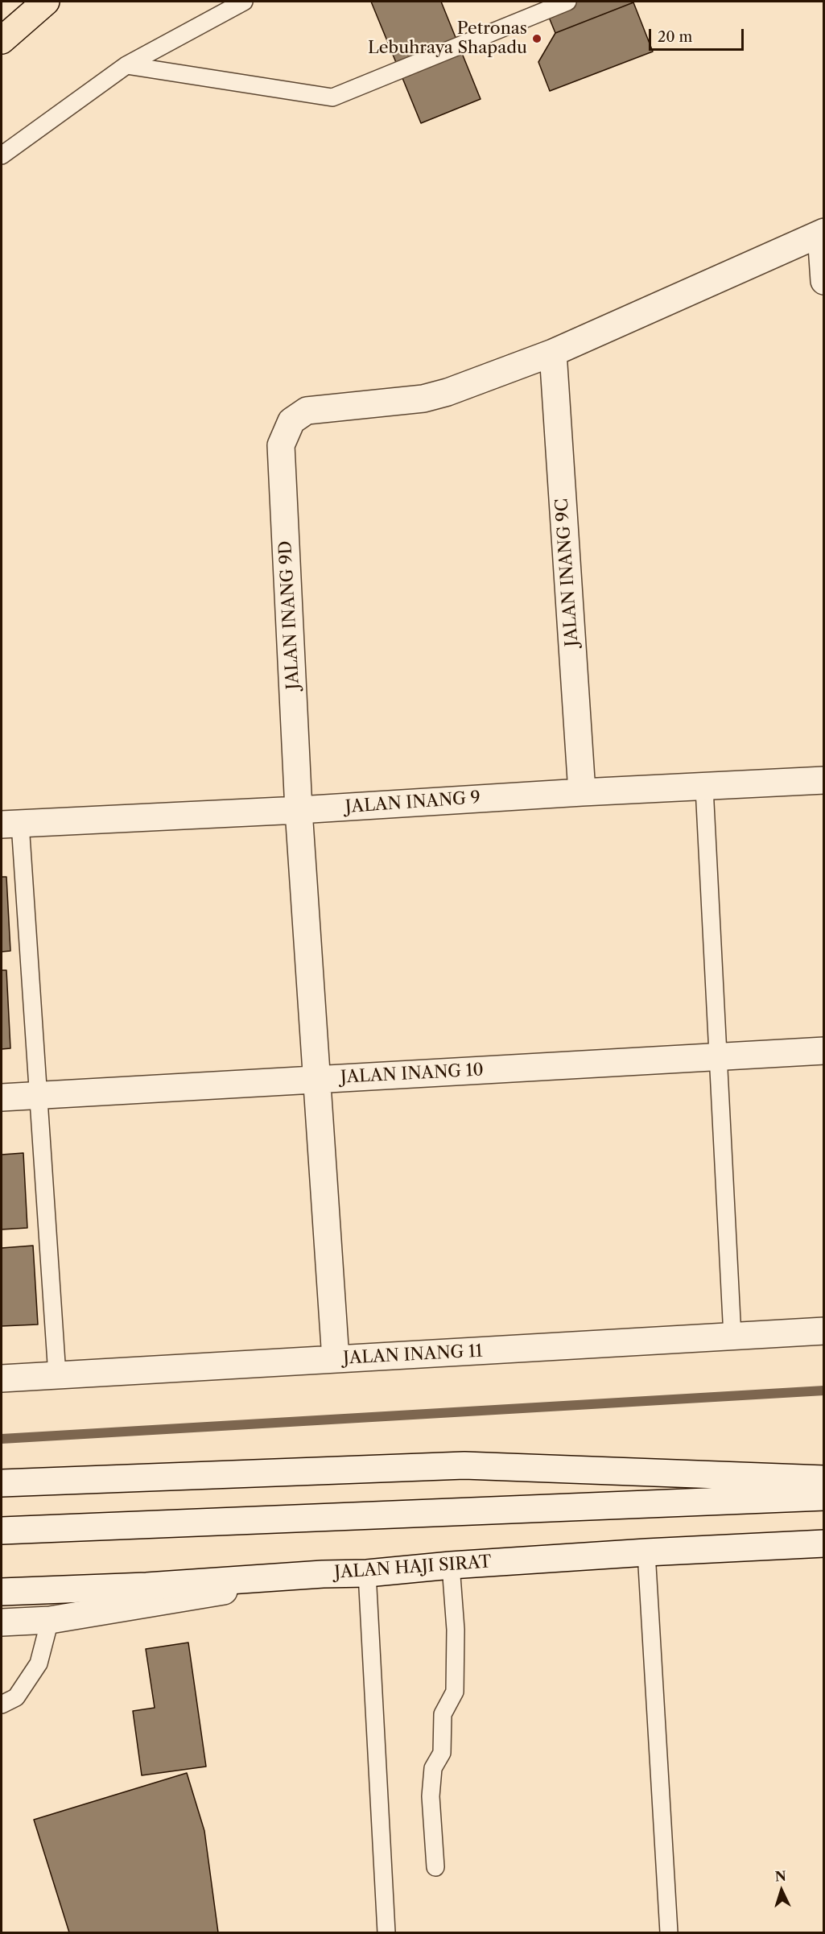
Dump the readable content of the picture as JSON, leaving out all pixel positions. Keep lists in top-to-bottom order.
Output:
{
  "streets": {
    "street": [
      "JALAN INANG 9C",
      "JALAN INANG 9D",
      "JALAN INANG 9",
      "JALAN INANG 10",
      "JALAN INANG 11",
      "JALAN HAJI SIRAT"
    ]
  },
  "crossings": [
    ["JALAN INANG 9C", "JALAN INANG 9D"],
    ["JALAN INANG 9C", "JALAN INANG 9"],
    ["JALAN INANG 9D", "JALAN INANG 9"],
    ["JALAN INANG 9D", "JALAN INANG 10"],
    ["JALAN INANG 9D", "JALAN INANG 11"]
  ],
  "places": ["Petronas Lebuhraya Shapadu"],
  "scale_bar": "20 m",
  "north": "top"
}
